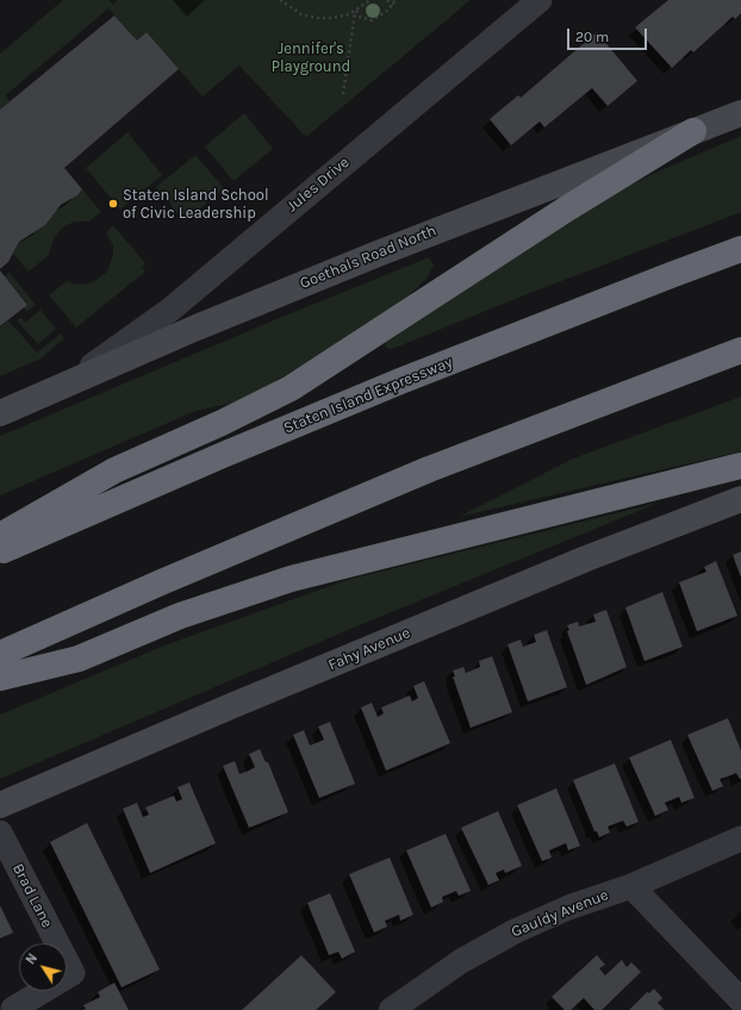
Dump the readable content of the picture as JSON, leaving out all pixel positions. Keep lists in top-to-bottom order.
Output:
{
  "streets": {
    "highway": ["Staten Island Expressway"],
    "main road": ["Goethals Road North", "Fahy Avenue"],
    "street": ["Jules Drive", "Brad Lane", "Gauldy Avenue"]
  },
  "crossings": [
    ["Jules Drive", "Goethals Road North"]
  ],
  "parks": ["Jennifer's Playground"],
  "places": ["Staten Island School of Civic Leadership"],
  "scale_bar": "20 m",
  "north": "top left"
}
